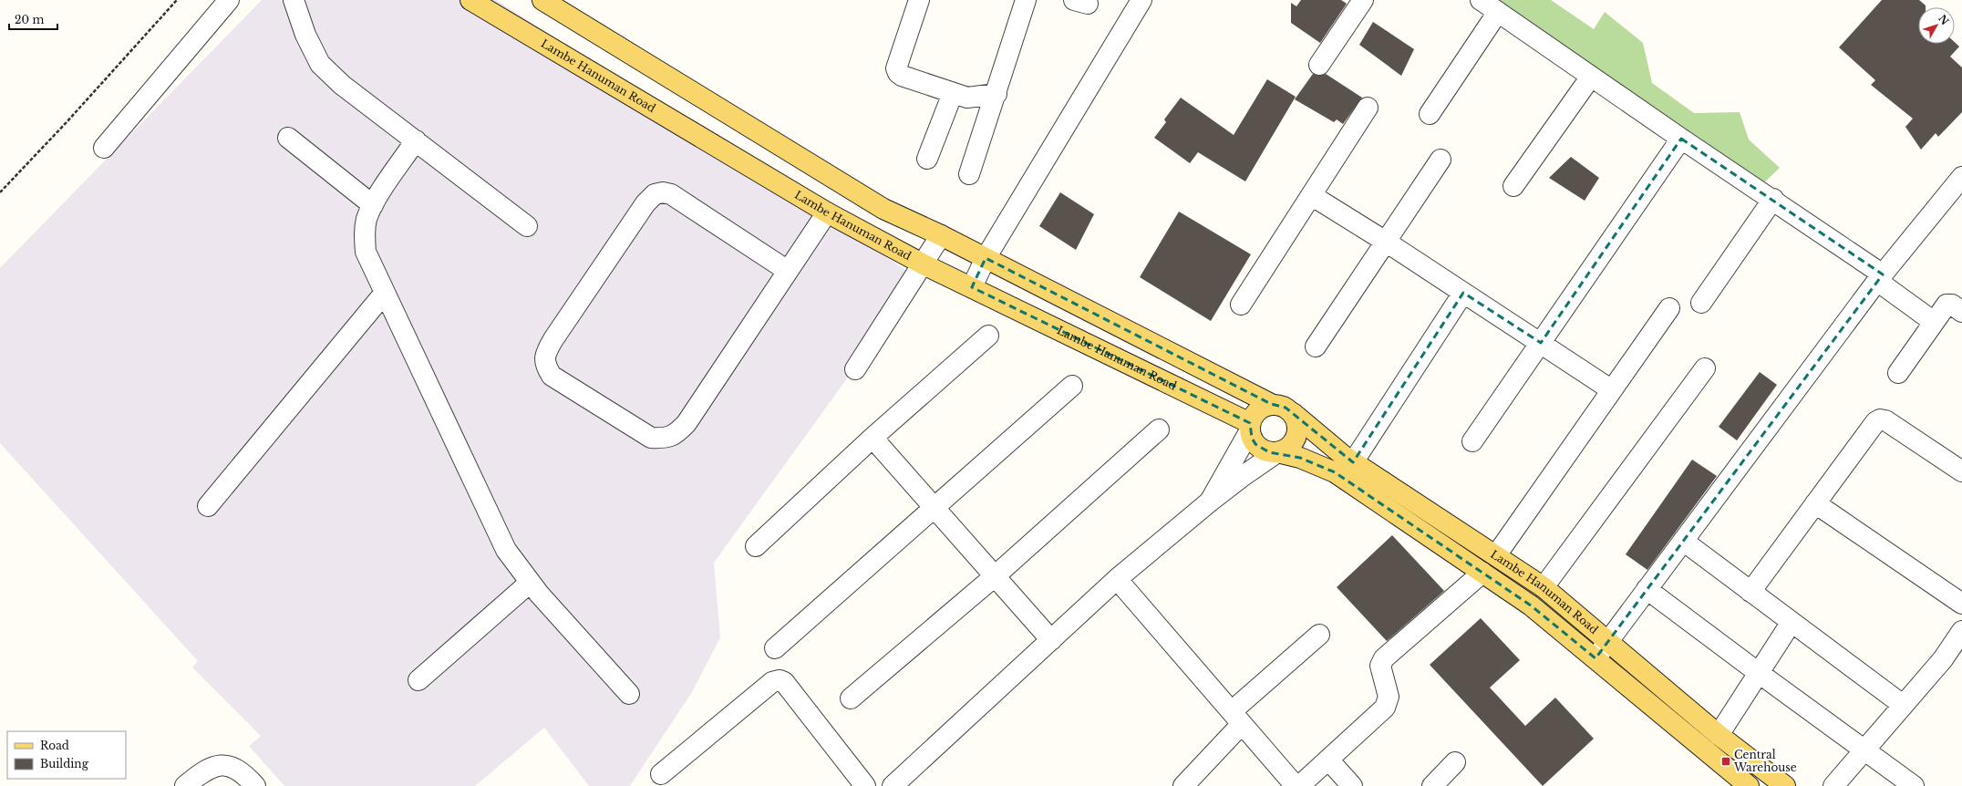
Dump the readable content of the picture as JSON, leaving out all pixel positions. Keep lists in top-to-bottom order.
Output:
{
  "streets": {
    "main road": ["Lambe Hanuman Road"]
  },
  "places": {
    "transit": ["Central Warehouse"]
  },
  "legend": ["Road", "Building"],
  "scale_bar": "20 m",
  "north": "top right"
}
